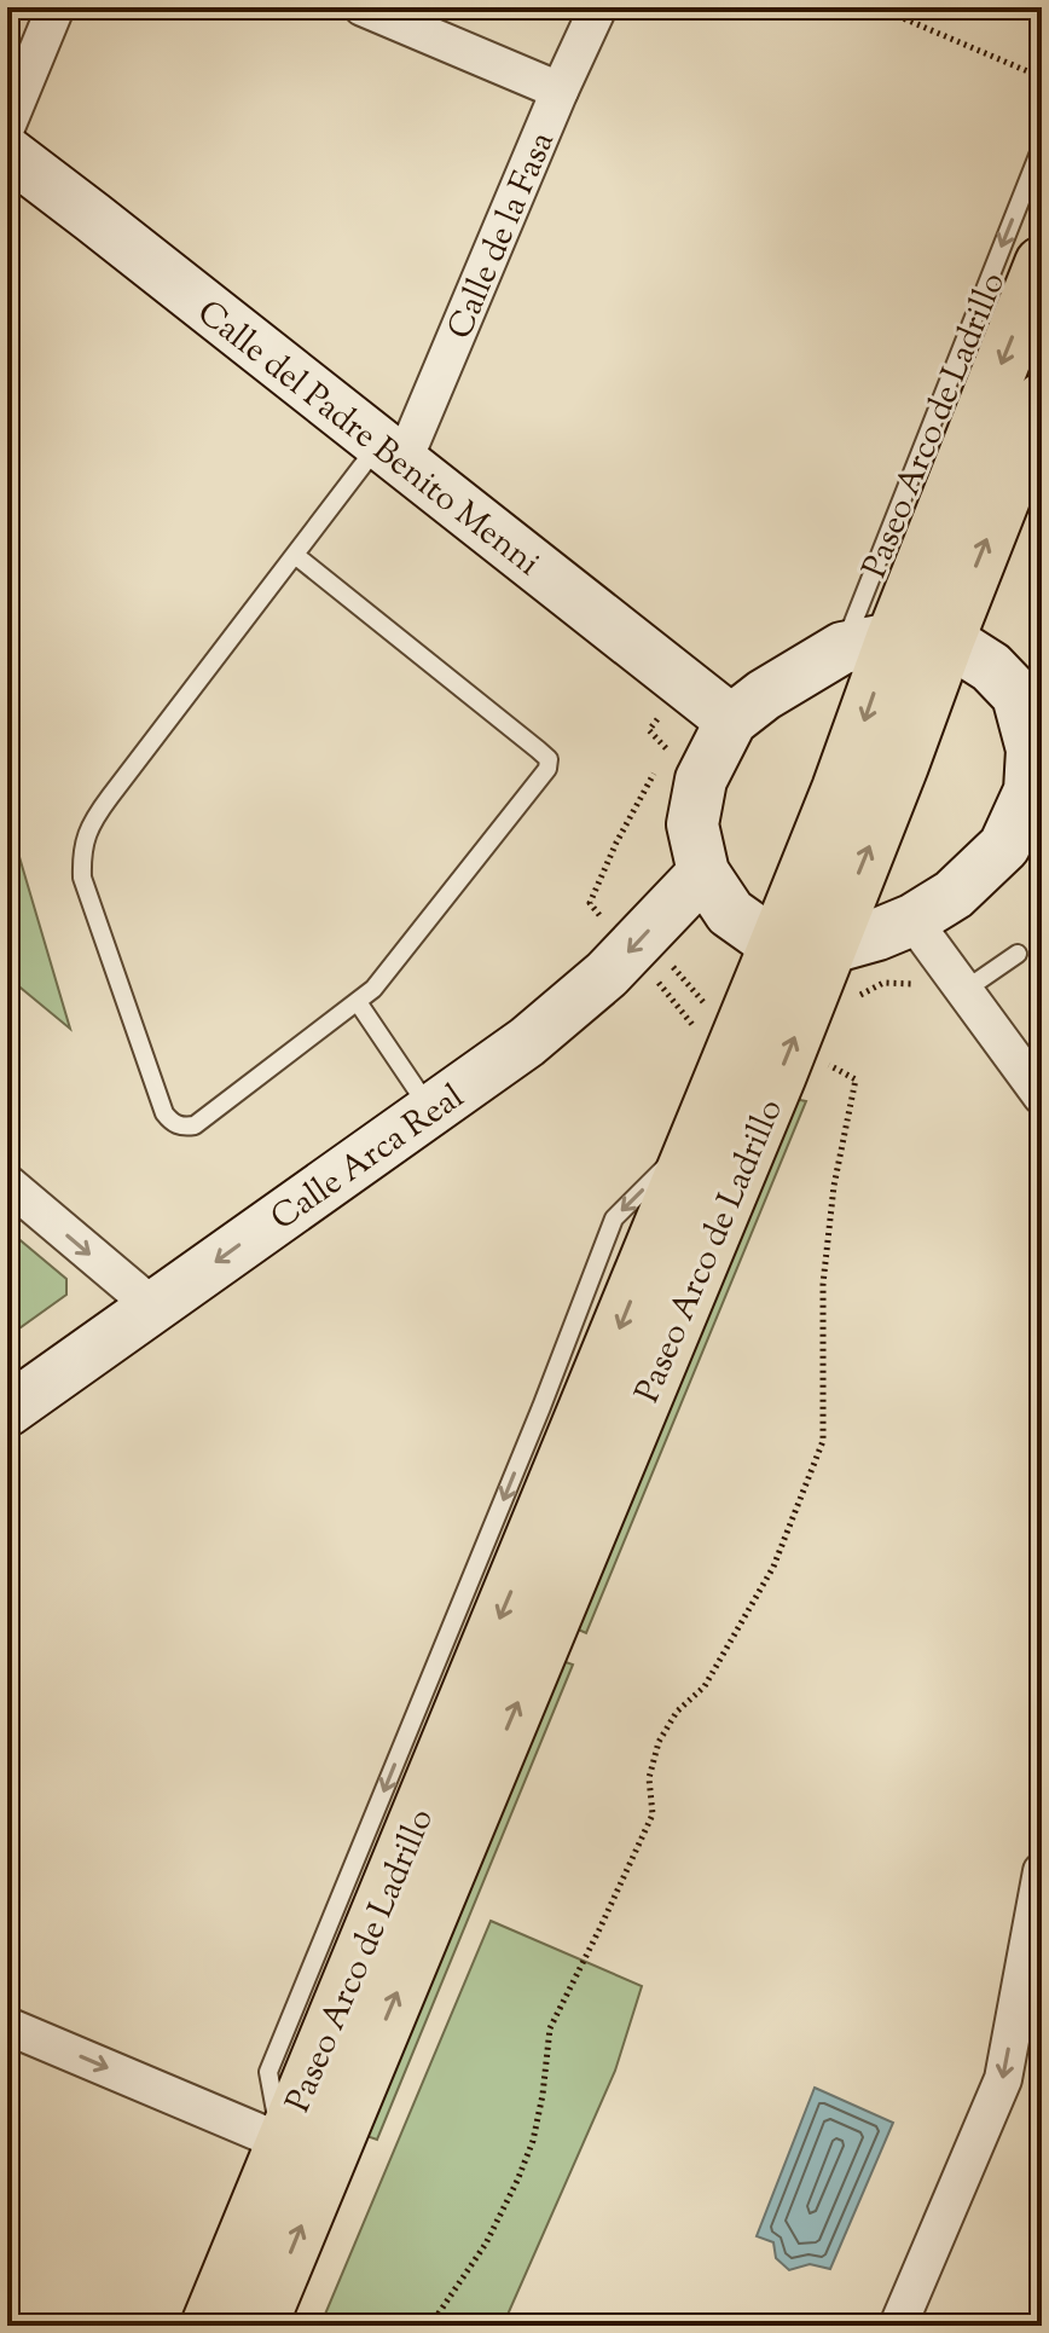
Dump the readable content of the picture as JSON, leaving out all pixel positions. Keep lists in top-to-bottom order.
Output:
{
  "streets": {
    "main road": ["Paseo Arco de Ladrillo", "Calle del Padre Benito Menni", "Calle Arca Real"],
    "street": ["Calle de la Fasa"]
  },
  "crossings": [
    ["Calle de la Fasa", "Calle del Padre Benito Menni"]
  ],
  "one_way": ["Calle Arca Real"]
}
